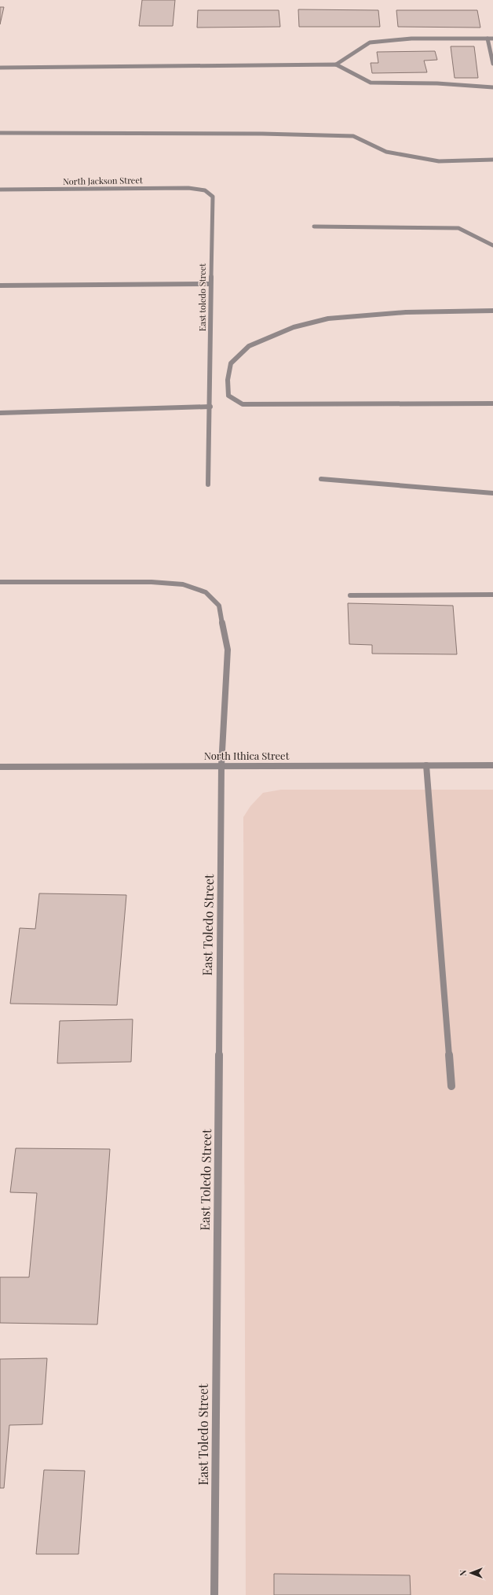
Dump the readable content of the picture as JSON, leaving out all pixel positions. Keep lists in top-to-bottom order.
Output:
{
  "streets": {
    "street": [
      "North Jackson Street",
      "East toledo Street",
      "North Ithica Street",
      "East Toledo Street"
    ]
  },
  "crossings": [
    ["North Jackson Street", "East toledo Street"],
    ["North Ithica Street", "East Toledo Street"]
  ],
  "north": "left"
}
